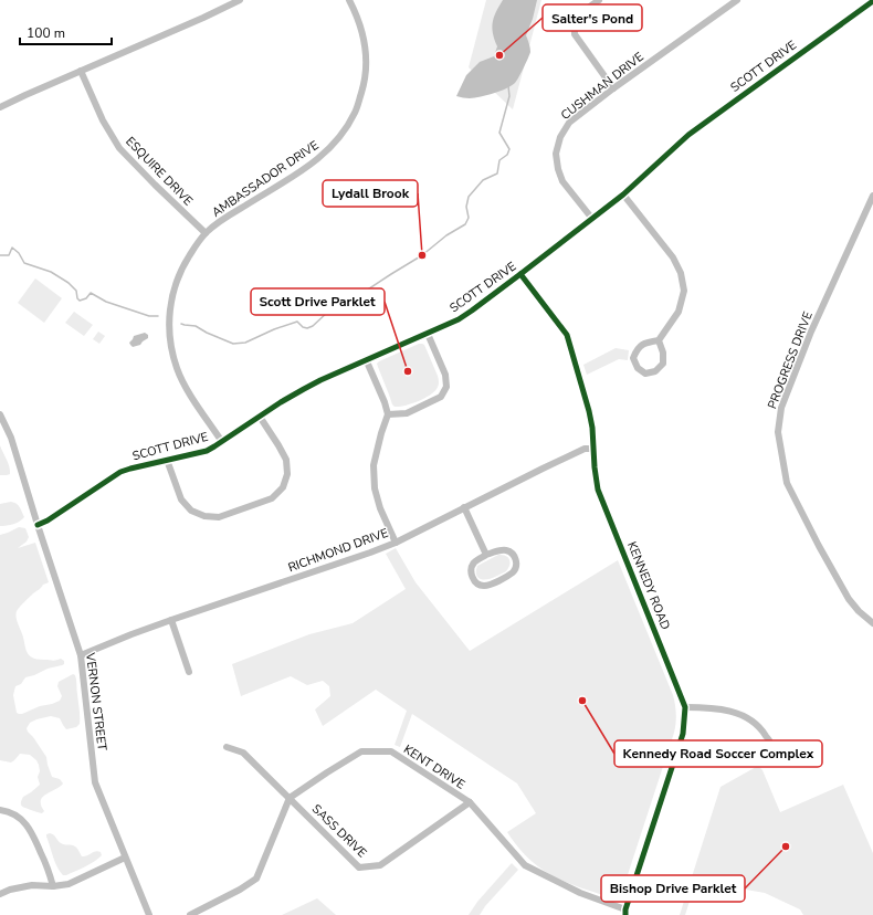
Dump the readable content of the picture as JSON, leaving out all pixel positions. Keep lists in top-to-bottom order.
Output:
{
  "streets": {
    "street": [
      "SCOTT DRIVE",
      "CUSHMAN DRIVE",
      "ESQUIRE DRIVE",
      "AMBASSADOR DRIVE",
      "PROGRESS DRIVE",
      "RICHMOND DRIVE",
      "KENNEDY ROAD",
      "VERNON STREET",
      "KENT DRIVE",
      "SASS DRIVE"
    ]
  },
  "crossings": [
    ["SCOTT DRIVE", "CUSHMAN DRIVE"],
    ["SCOTT DRIVE", "AMBASSADOR DRIVE"],
    ["SCOTT DRIVE", "KENNEDY ROAD"],
    ["SCOTT DRIVE", "VERNON STREET"],
    ["ESQUIRE DRIVE", "AMBASSADOR DRIVE"],
    ["RICHMOND DRIVE", "KENNEDY ROAD"],
    ["RICHMOND DRIVE", "VERNON STREET"],
    ["KENNEDY ROAD", "KENT DRIVE"],
    ["KENT DRIVE", "SASS DRIVE"]
  ],
  "places": [
    "Salter's Pond",
    "Lydall Brook",
    "Scott Drive Parklet",
    "Kennedy Road Soccer Complex",
    "Bishop Drive Parklet"
  ],
  "scale_bar": "100 m"
}
